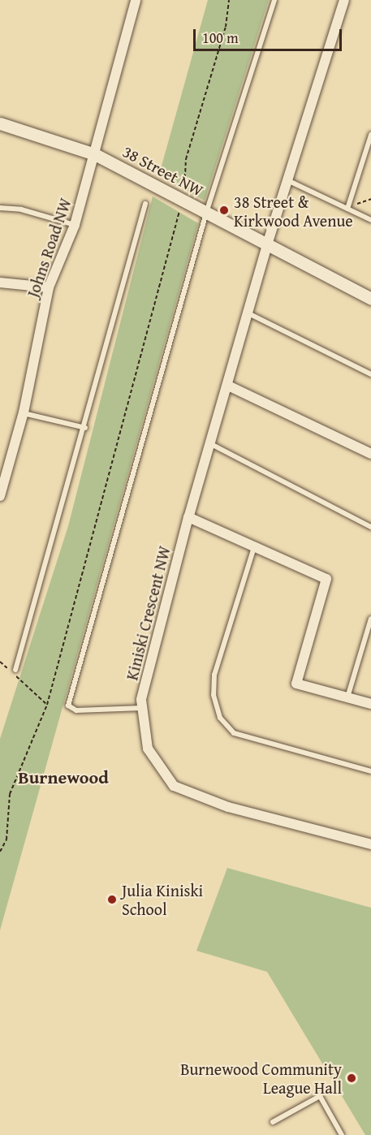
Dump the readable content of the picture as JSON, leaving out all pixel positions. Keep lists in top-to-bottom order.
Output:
{
  "streets": {
    "street": ["38 Street NW", "Johns Road NW", "Kiniski Crescent NW"]
  },
  "crossings": [
    ["38 Street NW", "Johns Road NW"],
    ["38 Street NW", "Kiniski Crescent NW"]
  ],
  "districts": ["Burnewood"],
  "places": ["38 Street & Kirkwood Avenue", "Julia Kiniski School", "Burnewood Community League Hall"],
  "scale_bar": "100 m"
}
